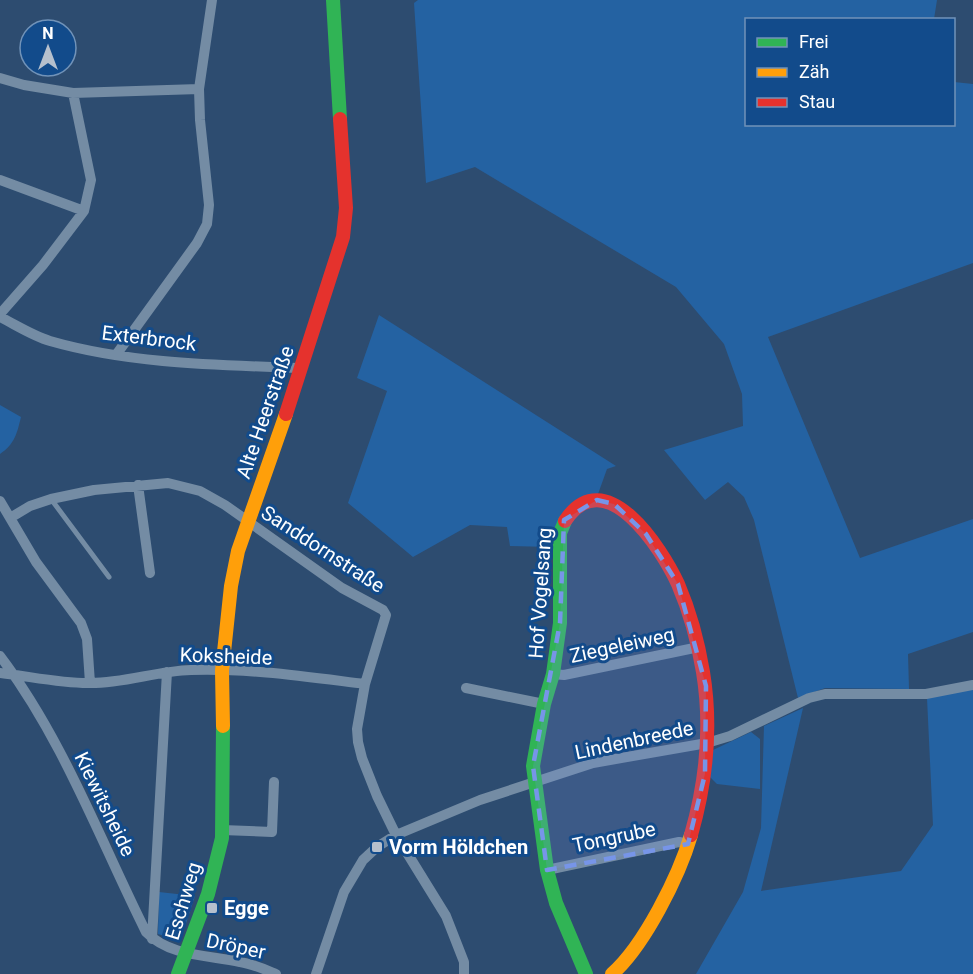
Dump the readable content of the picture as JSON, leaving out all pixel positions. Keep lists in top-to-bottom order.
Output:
{
  "streets": {
    "street": [
      "Exterbrock",
      "Alte Heerstraße",
      "Sanddornstraße",
      "Hof Vogelsang",
      "Ziegeleiweg",
      "Koksheide",
      "Lindenbreede",
      "Kiewitsheide",
      "Tongrube",
      "Eschweg",
      "Dröper"
    ]
  },
  "crossings": [
    ["Exterbrock", "Alte Heerstraße"],
    ["Alte Heerstraße", "Sanddornstraße"],
    ["Alte Heerstraße", "Koksheide"],
    ["Alte Heerstraße", "Eschweg"],
    ["Sanddornstraße", "Koksheide"],
    ["Hof Vogelsang", "Ziegeleiweg"],
    ["Hof Vogelsang", "Lindenbreede"],
    ["Hof Vogelsang", "Tongrube"],
    ["Koksheide", "Kiewitsheide"],
    ["Eschweg", "Dröper"]
  ],
  "places": {
    "transit": ["Vorm Höldchen", "Egge"]
  },
  "legend": ["Frei", "Zäh", "Stau"],
  "north": "top"
}
